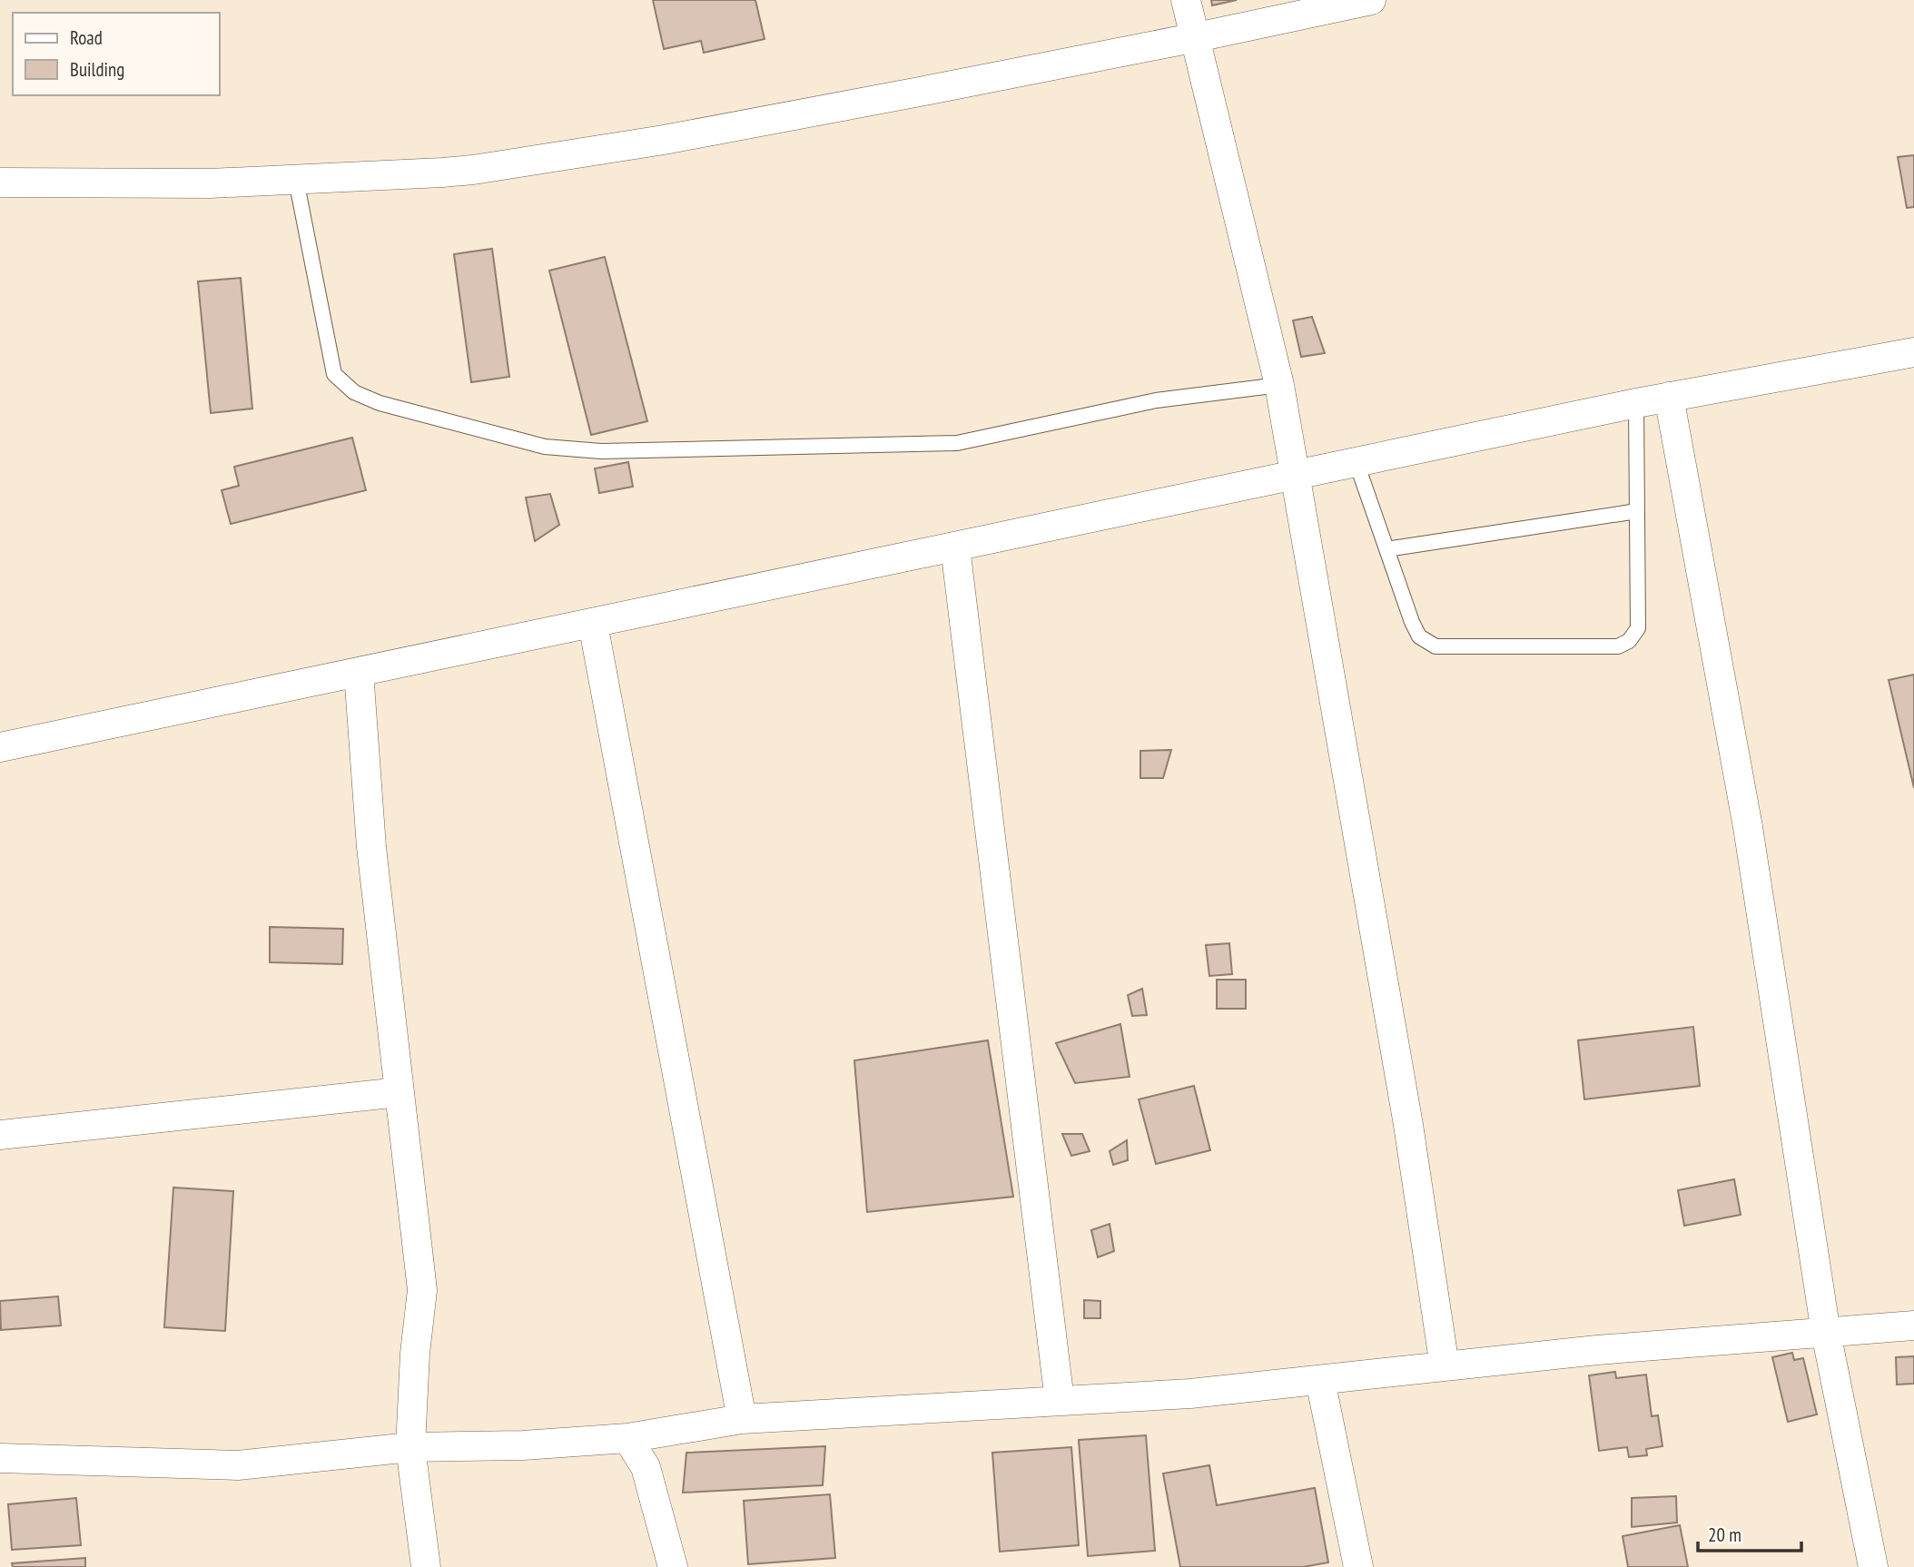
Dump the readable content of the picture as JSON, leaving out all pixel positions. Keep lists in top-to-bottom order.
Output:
{
  "legend": ["Road", "Building"],
  "scale_bar": "20 m"
}
